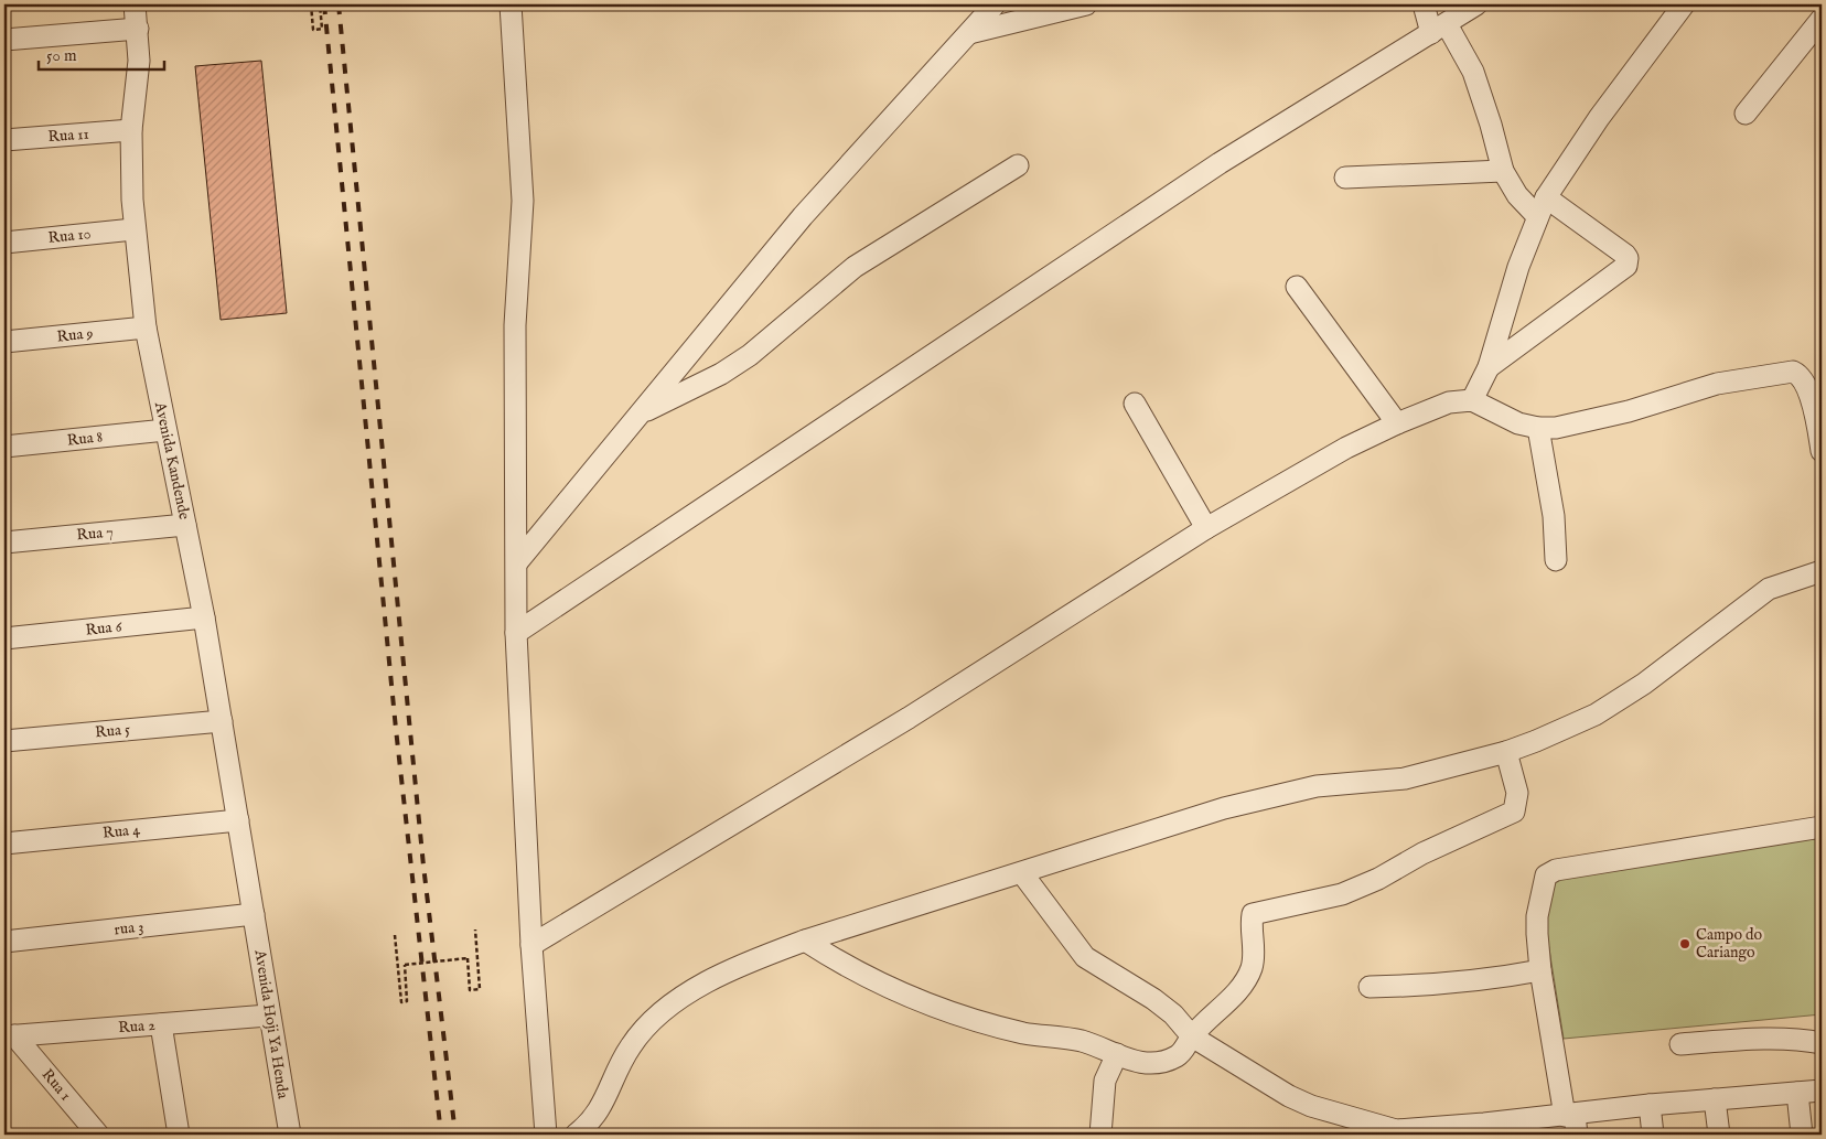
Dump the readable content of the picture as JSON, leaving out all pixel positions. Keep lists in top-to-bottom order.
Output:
{
  "streets": {
    "street": [
      "Rua 11",
      "Rua 10",
      "Rua 9",
      "Rua 8",
      "Avenida Kandende",
      "Rua 7",
      "Rua 6",
      "Rua 5",
      "Rua 4",
      "rua 3",
      "Avenida Hoji Ya Henda",
      "Rua 2",
      "Rua 1"
    ]
  },
  "crossings": [
    ["Rua 11", "Avenida Kandende"],
    ["Rua 10", "Avenida Kandende"],
    ["Rua 9", "Avenida Kandende"],
    ["Rua 8", "Avenida Kandende"],
    ["Avenida Kandende", "Rua 7"],
    ["Avenida Kandende", "Rua 6"],
    ["Avenida Kandende", "Rua 5"],
    ["Avenida Kandende", "Rua 4"],
    ["Avenida Kandende", "rua 3"],
    ["Avenida Kandende", "Avenida Hoji Ya Henda"],
    ["rua 3", "Avenida Hoji Ya Henda"],
    ["Avenida Hoji Ya Henda", "Rua 2"],
    ["Rua 2", "Rua 1"]
  ],
  "places": ["Campo do Cariango"],
  "scale_bar": "50 m"
}
